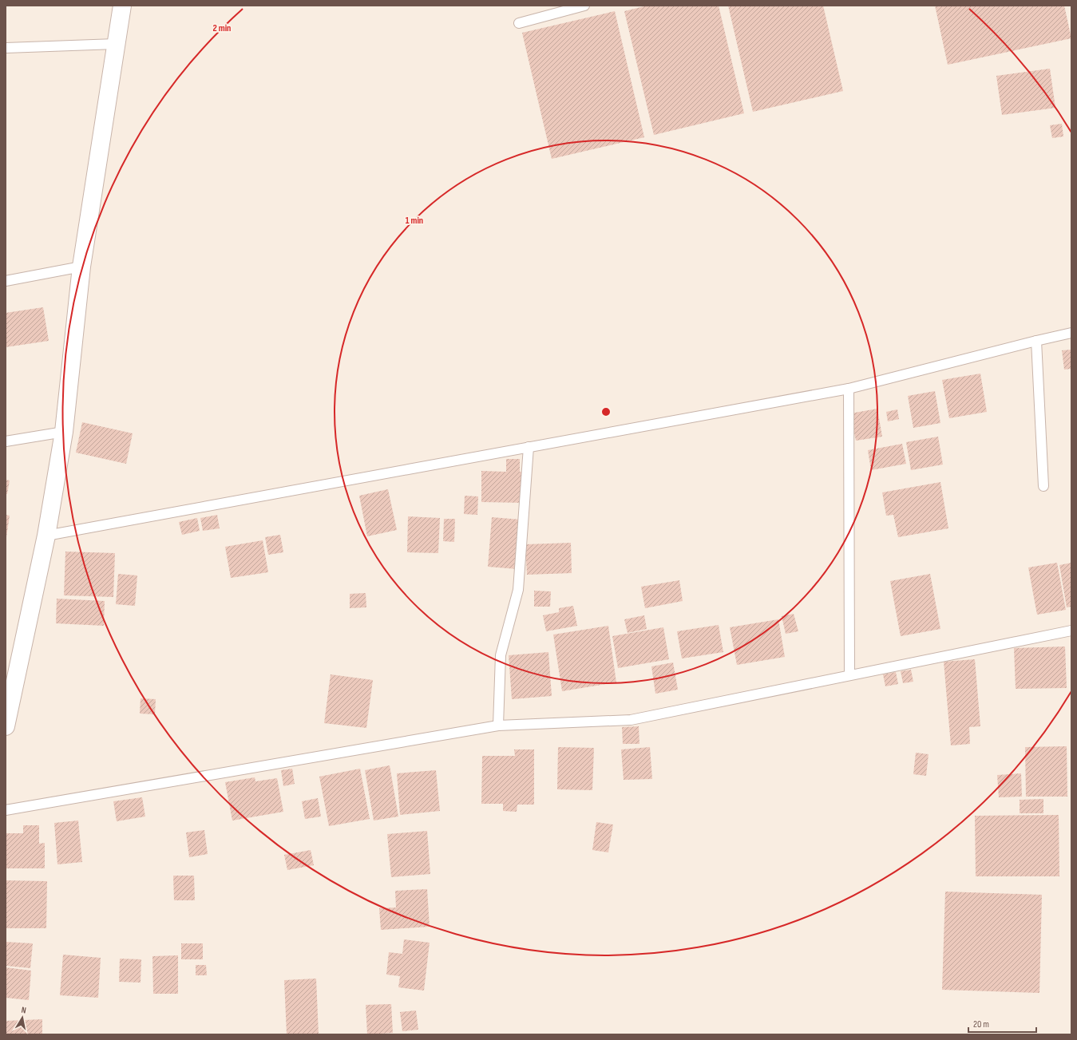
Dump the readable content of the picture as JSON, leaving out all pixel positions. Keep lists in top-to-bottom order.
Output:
{
  "scale_bar": "20 m",
  "north": "top",
  "rings": ["2 min", "1 min"]
}
